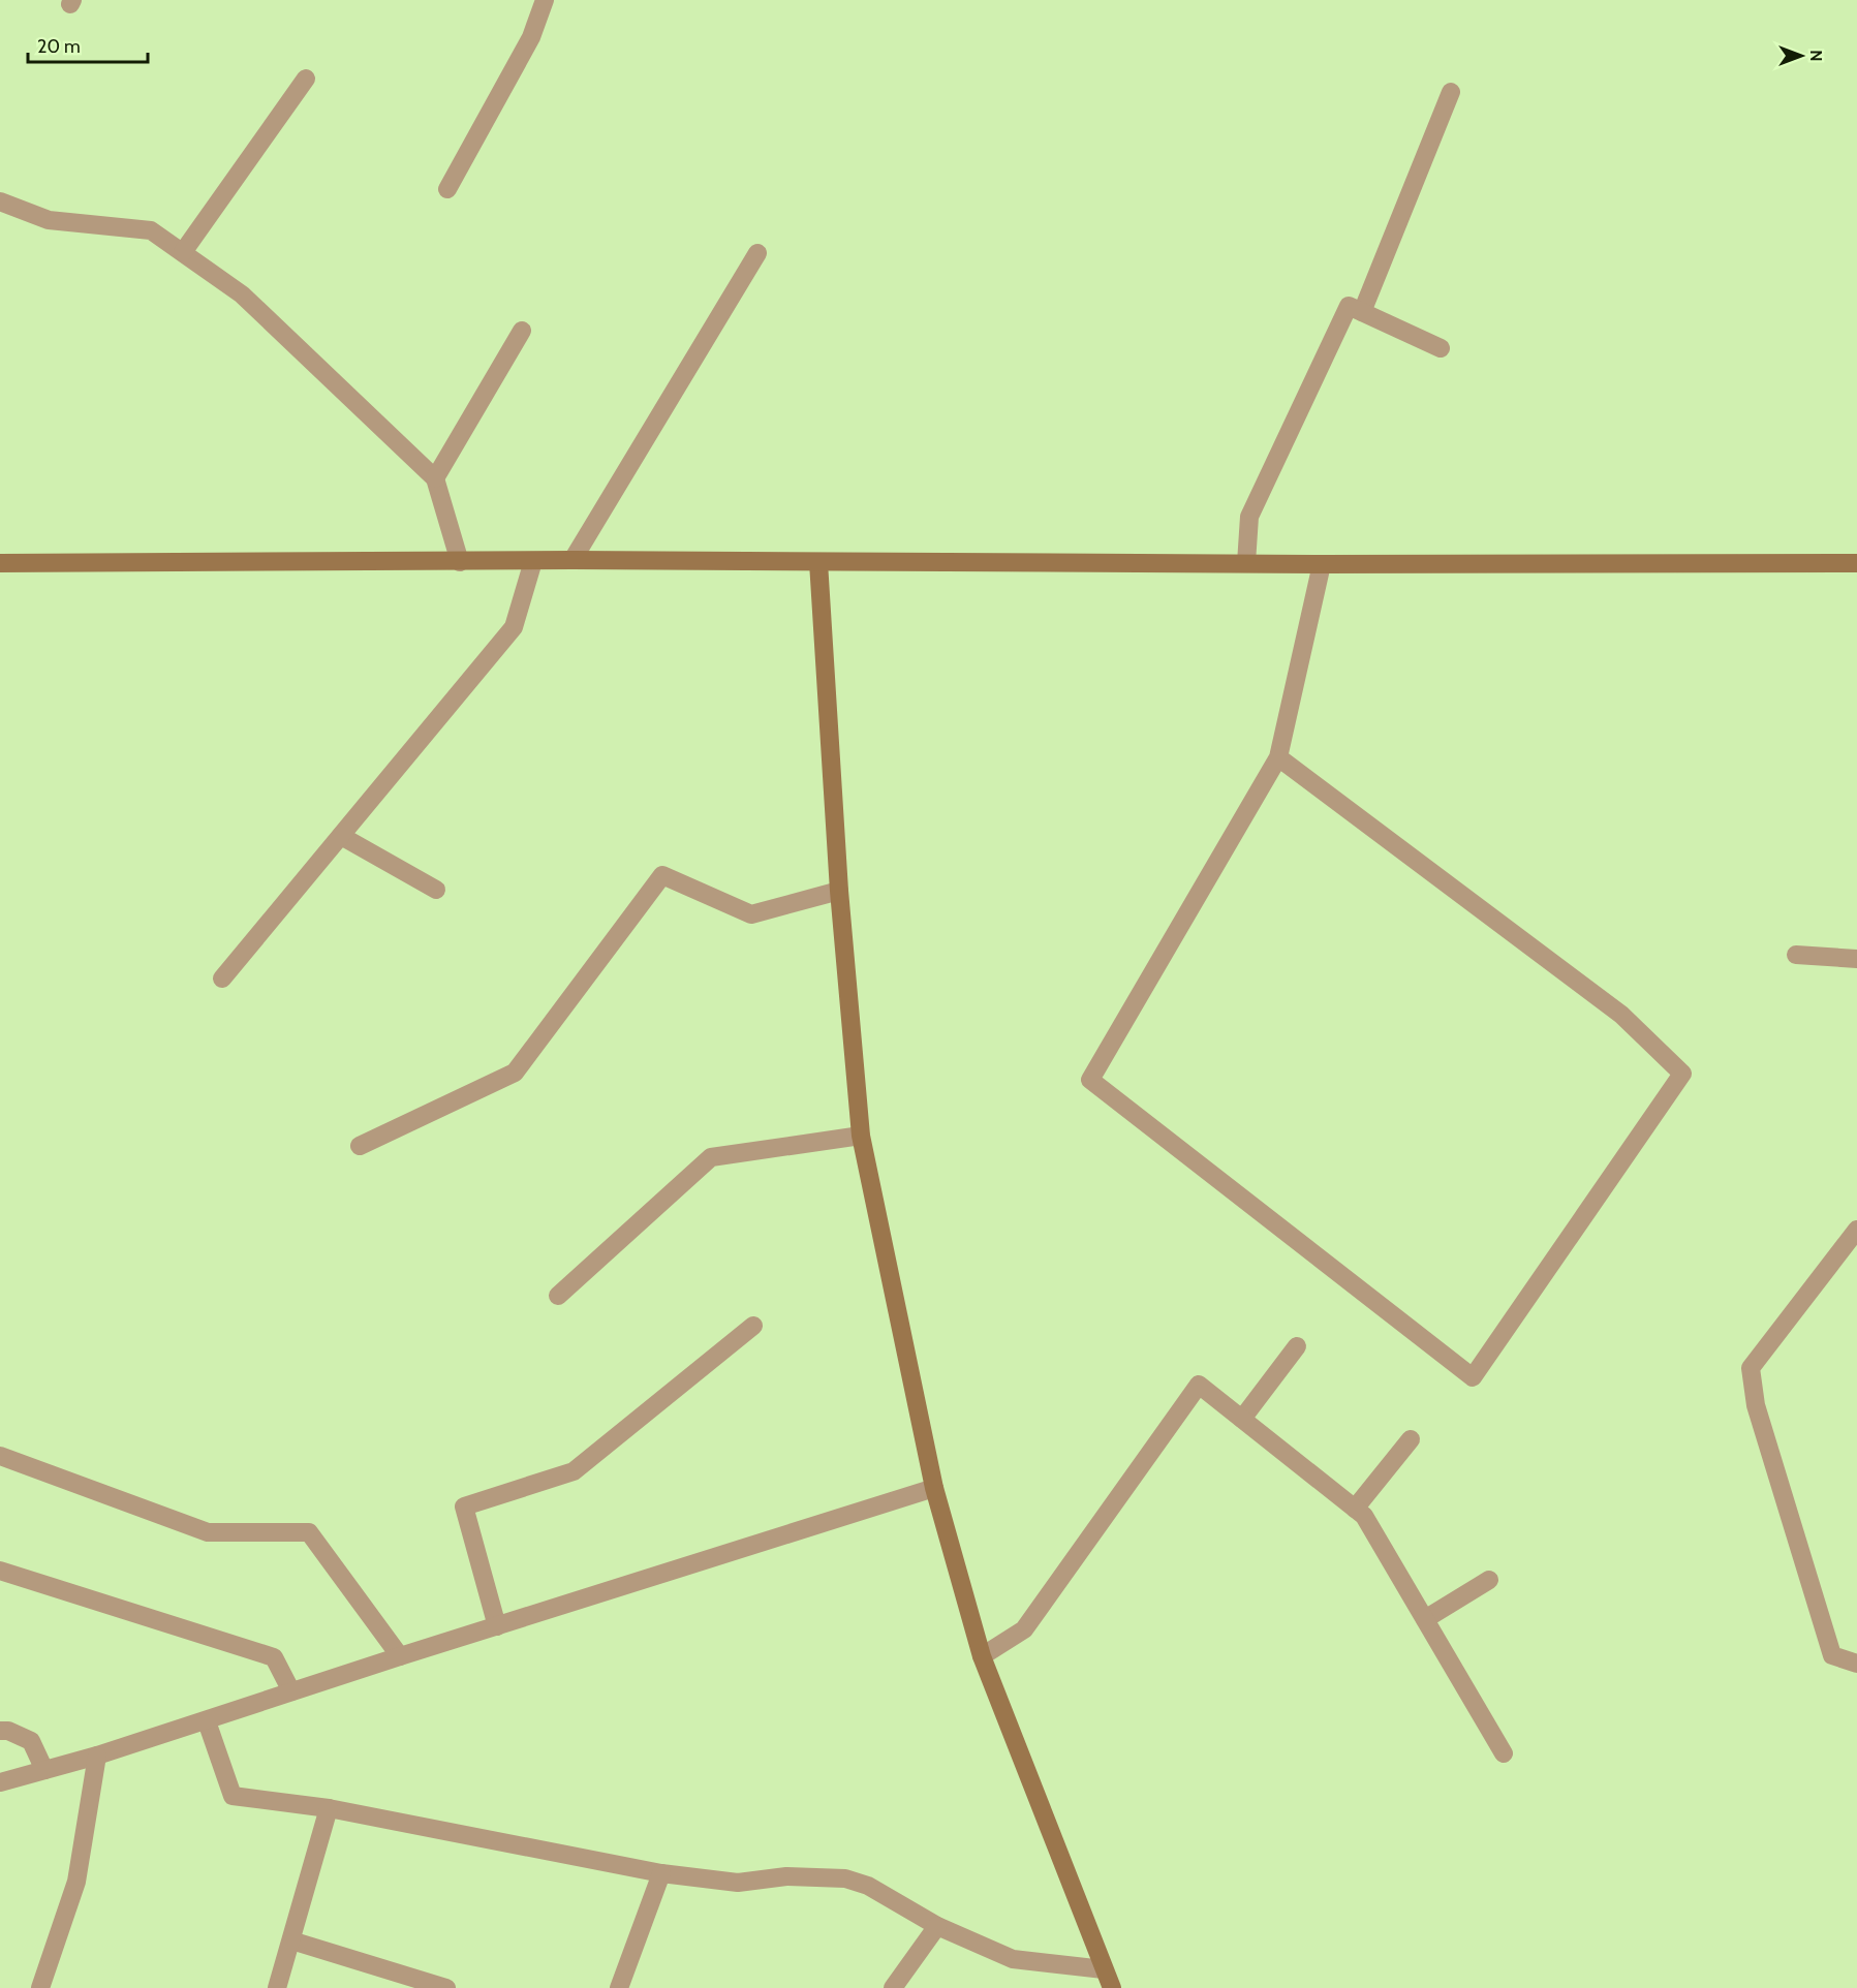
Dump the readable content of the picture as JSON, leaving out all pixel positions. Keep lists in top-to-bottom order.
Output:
{
  "scale_bar": "20 m",
  "north": "right"
}
